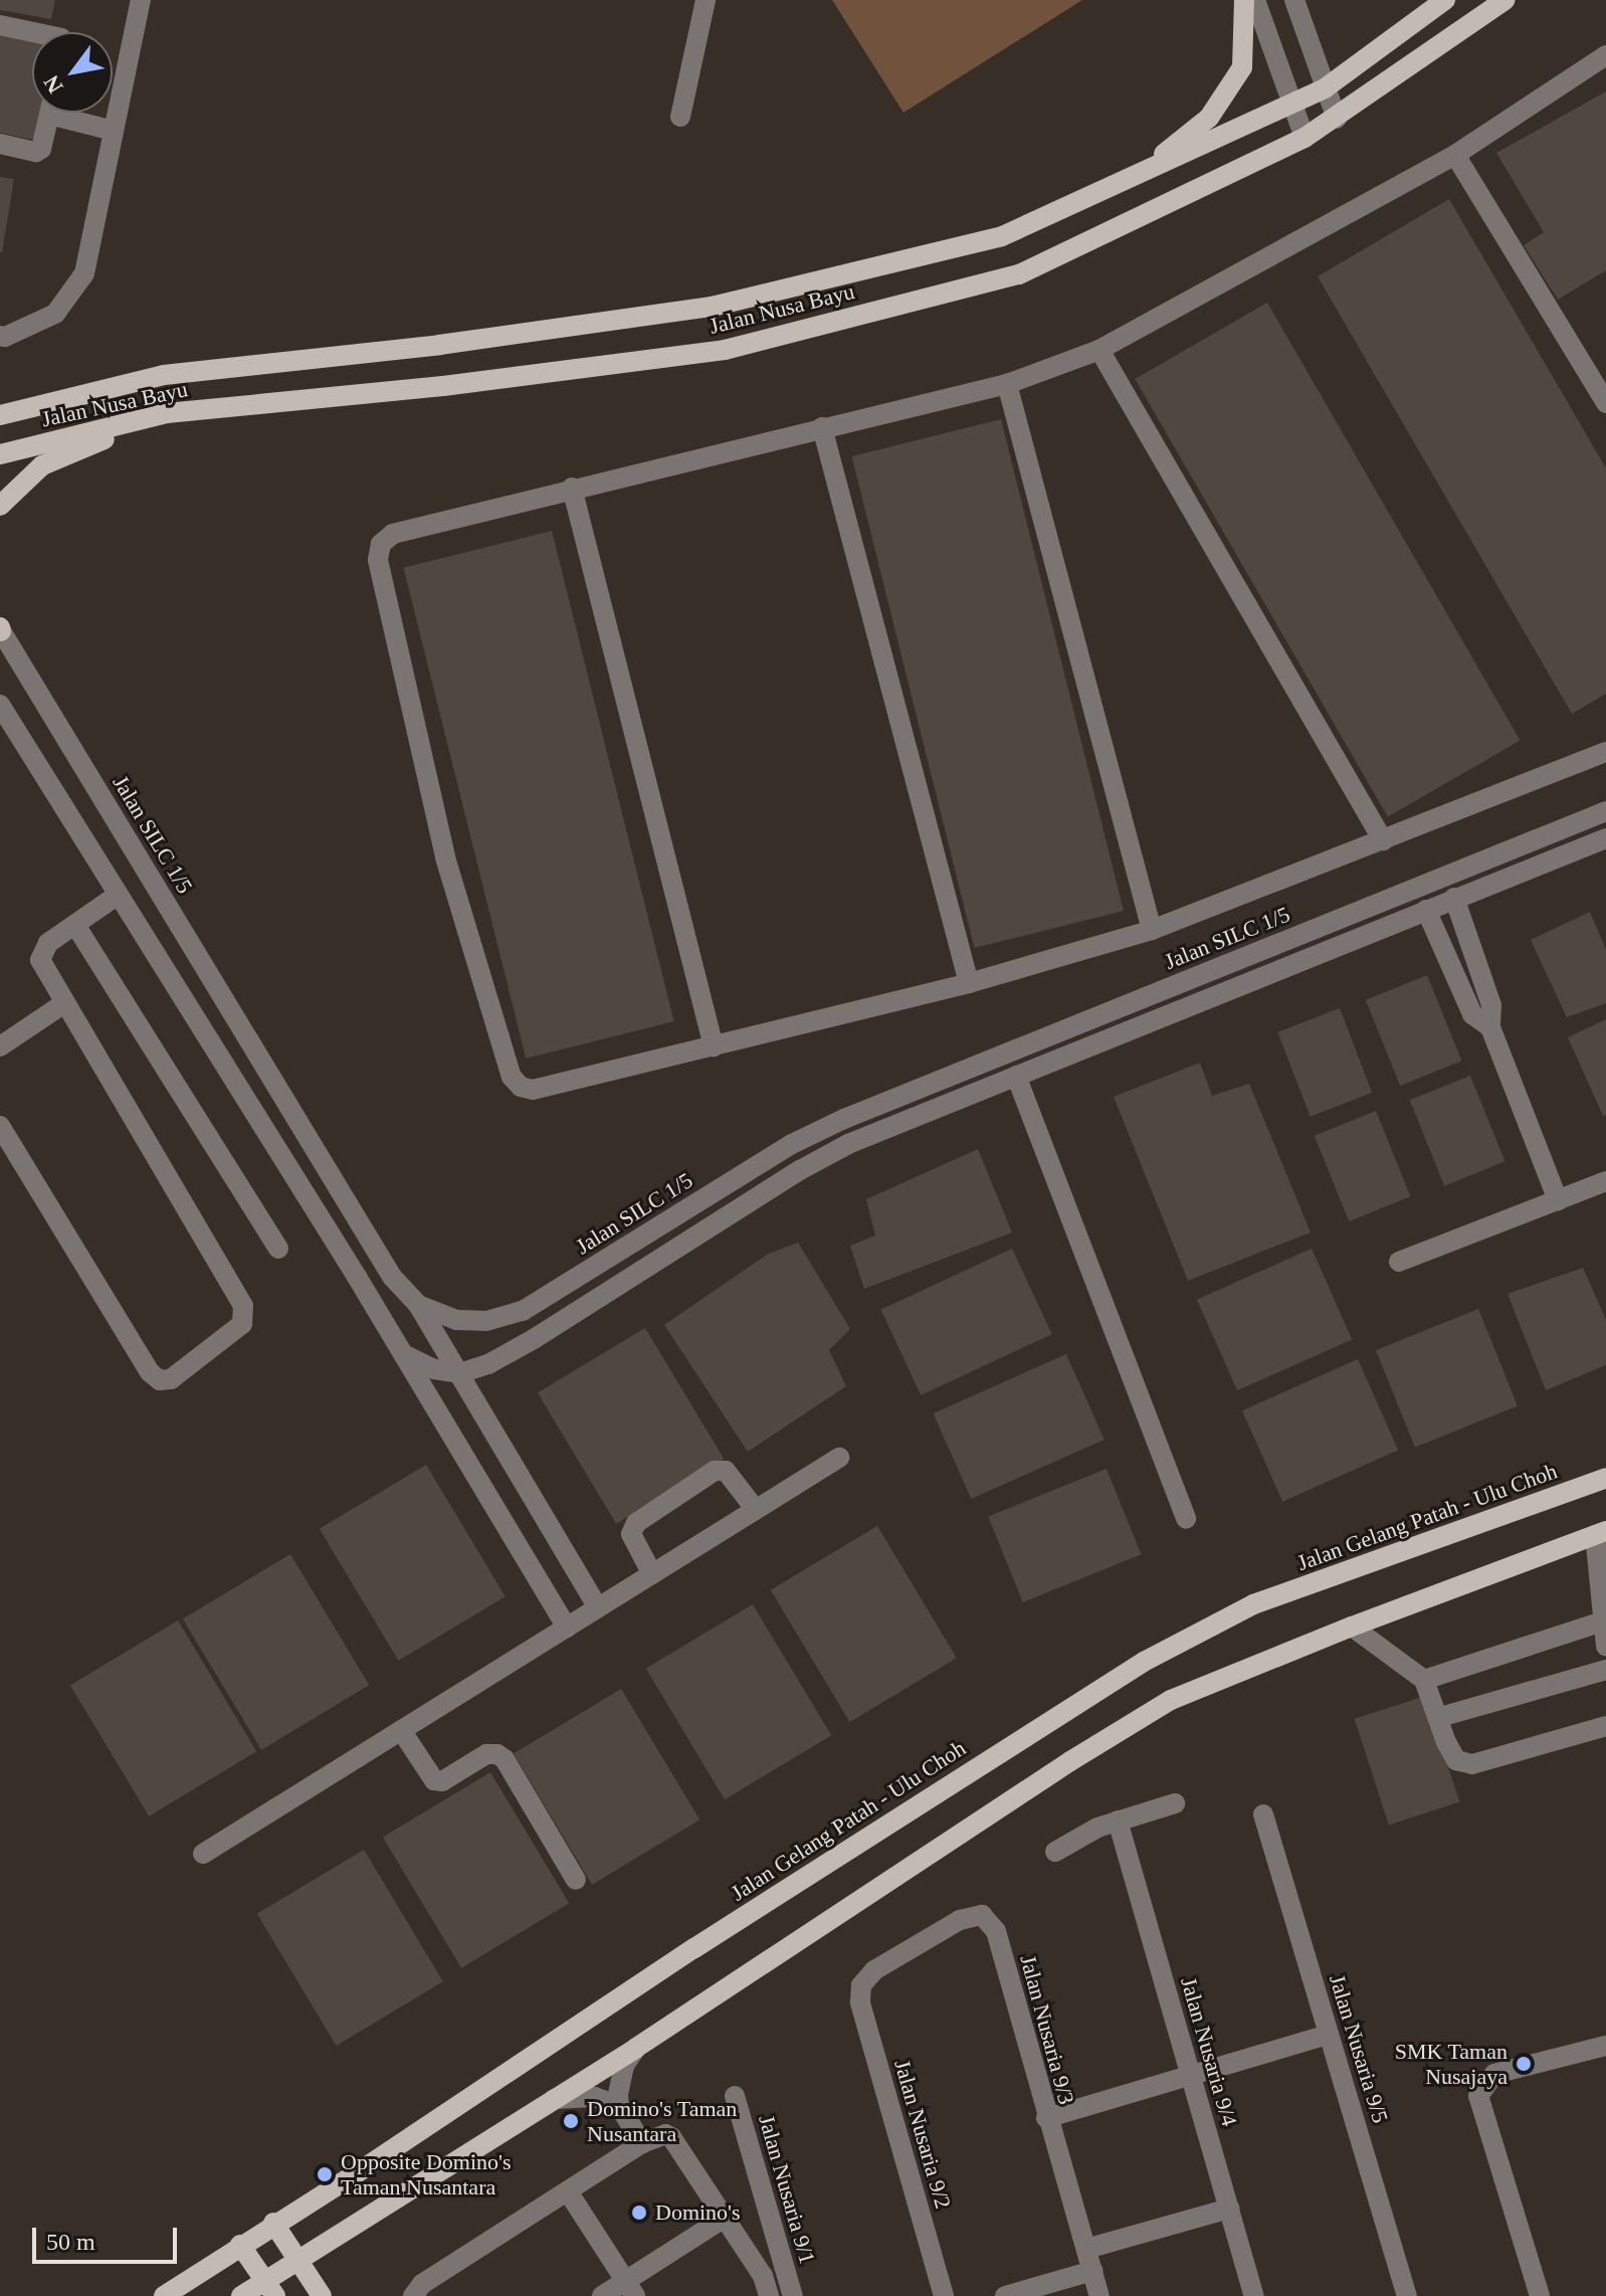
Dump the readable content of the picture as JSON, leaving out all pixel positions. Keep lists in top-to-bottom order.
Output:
{
  "streets": {
    "main road": ["Jalan Nusa Bayu", "Jalan Gelang Patah - Ulu Choh"],
    "street": [
      "Jalan SILC 1/5",
      "Jalan Nusaria 9/3",
      "Jalan Nusaria 9/5",
      "Jalan Nusaria 9/4",
      "Jalan Nusaria 9/2",
      "Jalan Nusaria 9/1"
    ]
  },
  "crossings": [
    ["Jalan Nusaria 9/3", "Jalan Nusaria 9/2"]
  ],
  "places": [
    "SMK Taman Nusajaya",
    "Domino's Taman Nusantara",
    "Opposite Domino's Taman Nusantara",
    "Domino's"
  ],
  "scale_bar": "50 m",
  "north": "bottom left"
}
